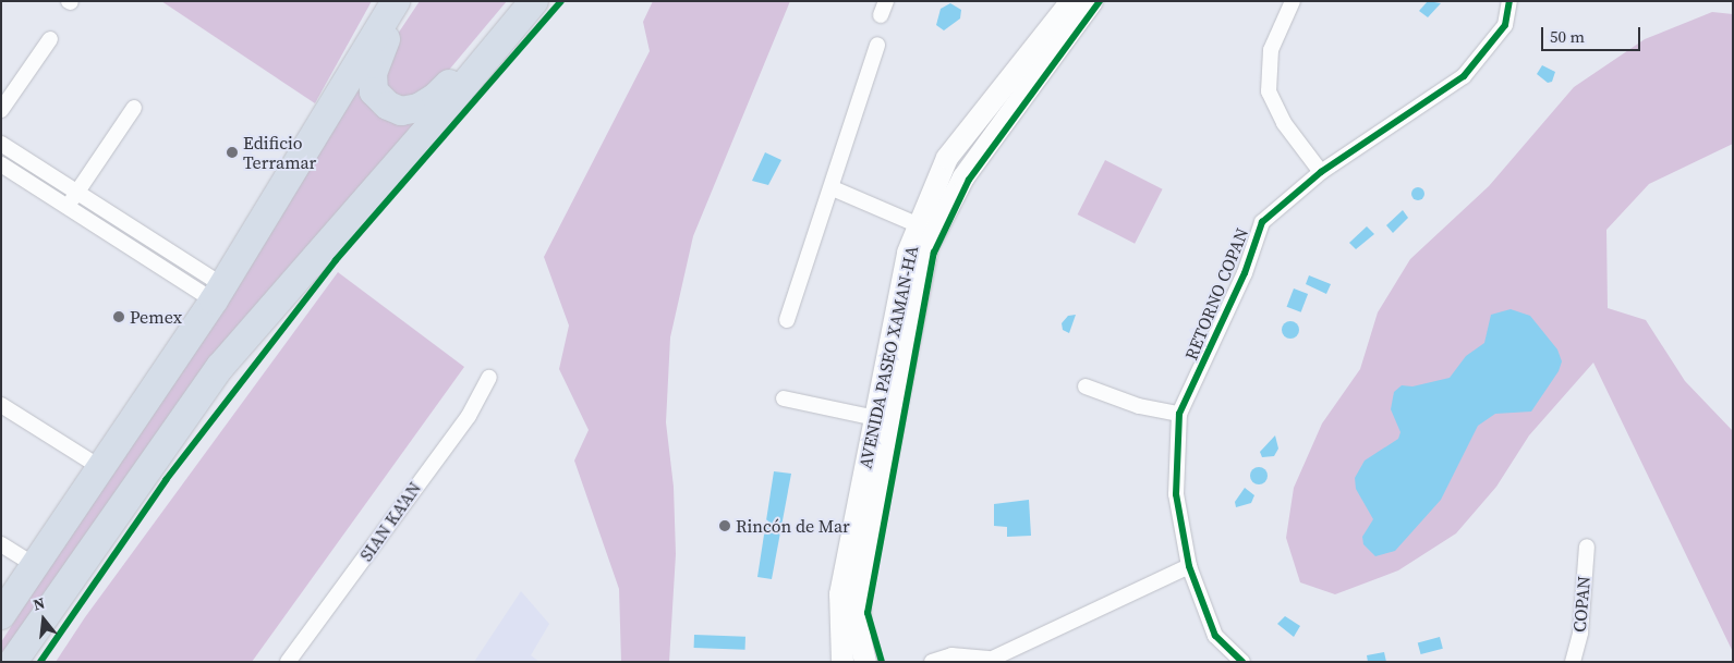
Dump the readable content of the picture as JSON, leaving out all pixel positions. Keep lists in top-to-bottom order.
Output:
{
  "streets": {
    "main road": ["AVENIDA PASEO XAMAN-HA"],
    "street": ["RETORNO COPAN", "SIAN KA'AN", "COPAN"]
  },
  "places": ["Edificio Terramar", "Pemex", "Rincón de Mar"],
  "scale_bar": "50 m",
  "north": "top"
}
